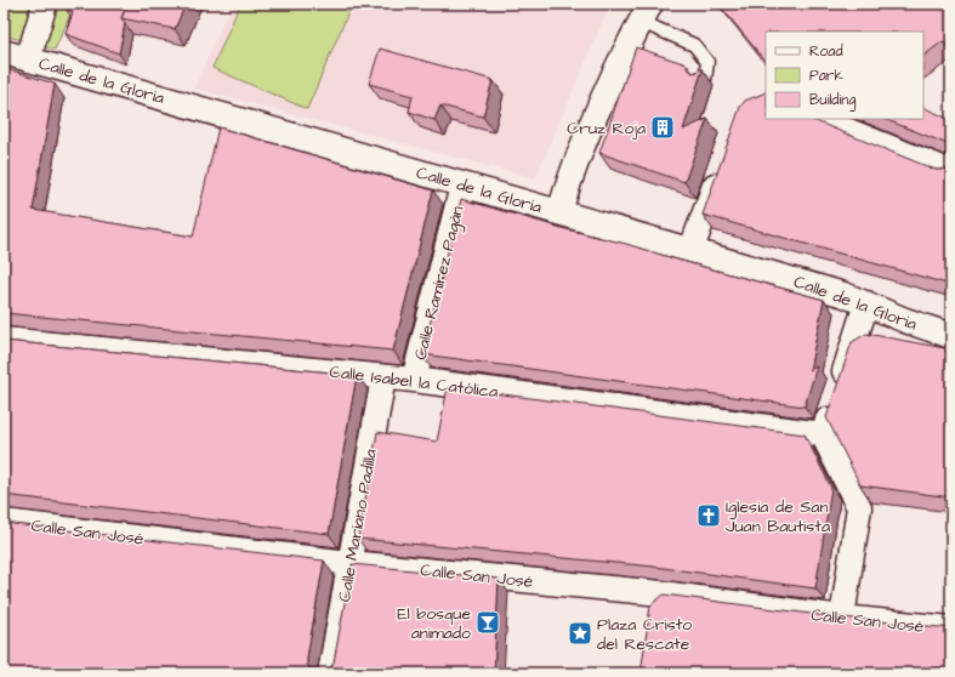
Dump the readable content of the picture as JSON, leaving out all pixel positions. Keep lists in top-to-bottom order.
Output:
{
  "streets": {
    "street": [
      "Calle de la Gloria",
      "Calle Ramírez Pagán",
      "Calle Isabel la Católica",
      "Calle Mariano Padilla",
      "Calle San José"
    ]
  },
  "crossings": [
    ["Calle de la Gloria", "Calle Ramírez Pagán"],
    ["Calle Ramírez Pagán", "Calle Isabel la Católica"],
    ["Calle Isabel la Católica", "Calle Mariano Padilla"],
    ["Calle Mariano Padilla", "Calle San José"]
  ],
  "places": {
    "building": ["Cruz Roja"],
    "church": ["Iglesia de San Juan Bautista"],
    "bar": ["El bosque animado"],
    "place": ["Plaza Cristo del Rescate"]
  },
  "legend": ["Road", "Park", "Building"]
}
